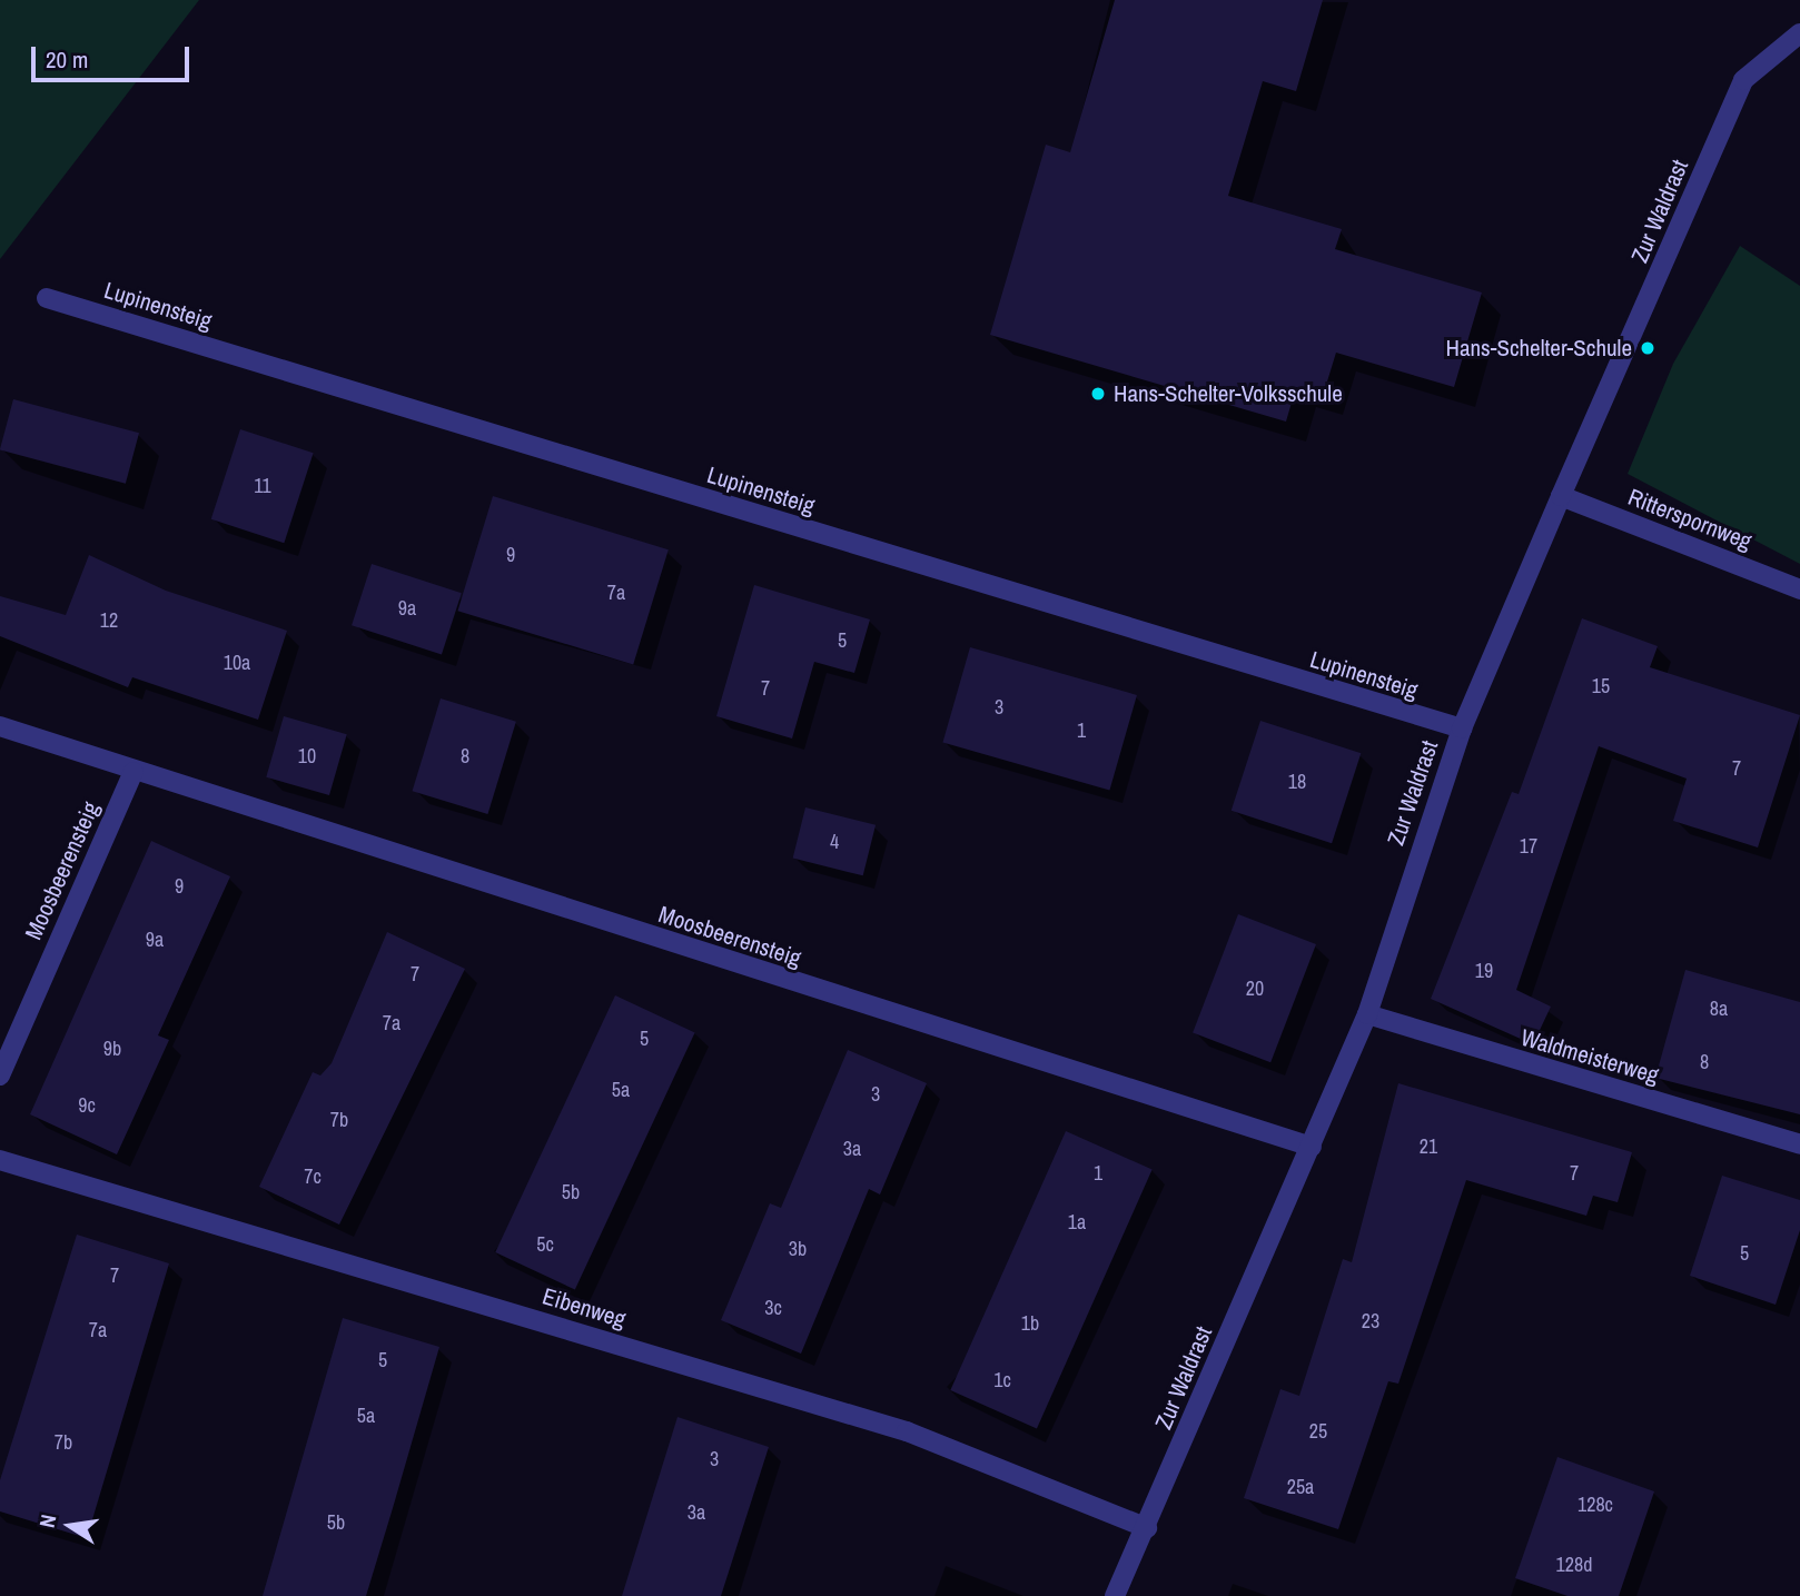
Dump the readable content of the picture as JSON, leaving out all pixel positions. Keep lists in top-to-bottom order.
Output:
{
  "streets": {
    "street": [
      "Zur Waldrast",
      "Lupinensteig",
      "Ritterspornweg",
      "Moosbeerensteig",
      "Waldmeisterweg",
      "Eibenweg"
    ]
  },
  "crossings": [
    ["Zur Waldrast", "Lupinensteig"],
    ["Zur Waldrast", "Ritterspornweg"],
    ["Zur Waldrast", "Moosbeerensteig"],
    ["Zur Waldrast", "Waldmeisterweg"],
    ["Zur Waldrast", "Eibenweg"]
  ],
  "places": ["Hans-Schelter-Schule", "Hans-Schelter-Volksschule"],
  "house_numbers": [
    "11",
    "9",
    "7a",
    "9a",
    "12",
    "5",
    "10a",
    "15",
    "7",
    "3",
    "1",
    "10",
    "8",
    "7",
    "18",
    "4",
    "17",
    "9",
    "9a",
    "19",
    "7",
    "20",
    "8a",
    "7a",
    "5",
    "9b",
    "8",
    "5a",
    "3",
    "9c",
    "7b",
    "21",
    "3a",
    "1",
    "7",
    "7c",
    "5b",
    "1a",
    "5c",
    "3b",
    "5",
    "7",
    "3c",
    "23",
    "1b",
    "7a",
    "5",
    "1c",
    "5a",
    "25",
    "7b",
    "3",
    "25a",
    "128c",
    "3a",
    "5b",
    "128d"
  ],
  "scale_bar": "20 m",
  "north": "left"
}
